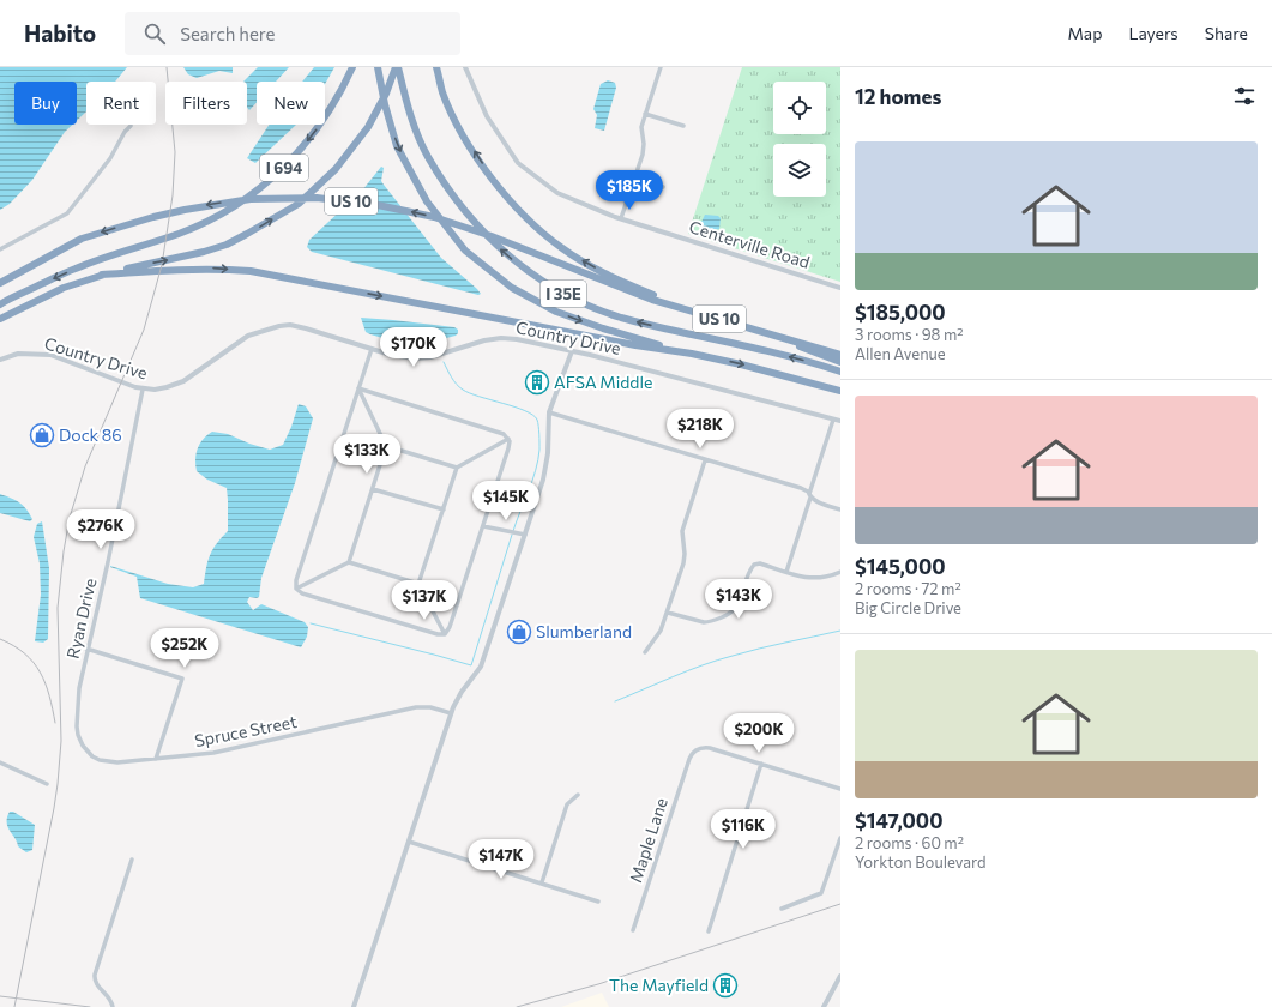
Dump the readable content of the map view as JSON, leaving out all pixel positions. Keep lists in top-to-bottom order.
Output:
{
  "streets": {
    "highway": ["I 694", "US 10", "I 35E"],
    "street": [
      "Centerville Road",
      "Country Drive",
      "Ryan Drive",
      "Spruce Street",
      "Maple Lane"
    ]
  },
  "crossings": [
    ["I 694", "US 10"],
    ["I 694", "I 35E"],
    ["US 10", "I 35E"],
    ["Country Drive", "Ryan Drive"],
    ["Ryan Drive", "Spruce Street"]
  ],
  "places": {
    "building": ["AFSA Middle", "The Mayfield"],
    "shop": ["Dock 86", "Slumberland"]
  },
  "page": {
    "header": "Habito",
    "search": "Search here",
    "nav": ["Map", "Layers", "Share"],
    "heading": "12 homes",
    "chip": [
      "Buy",
      "Rent",
      "Filters",
      "New"
    ],
    "list": [
      {
        "name": "$185,000",
        "note": "3 rooms · 98 m² · Allen Avenue"
      },
      {
        "name": "$145,000",
        "note": "2 rooms · 72 m² · Big Circle Drive"
      },
      {
        "name": "$147,000",
        "note": "2 rooms · 60 m² · Yorkton Boulevard"
      }
    ],
    "price": [
      "$185K",
      "$170K",
      "$218K",
      "$133K",
      "$145K",
      "$276K",
      "$143K",
      "$137K",
      "$252K",
      "$200K",
      "$116K",
      "$147K"
    ]
  }
}
